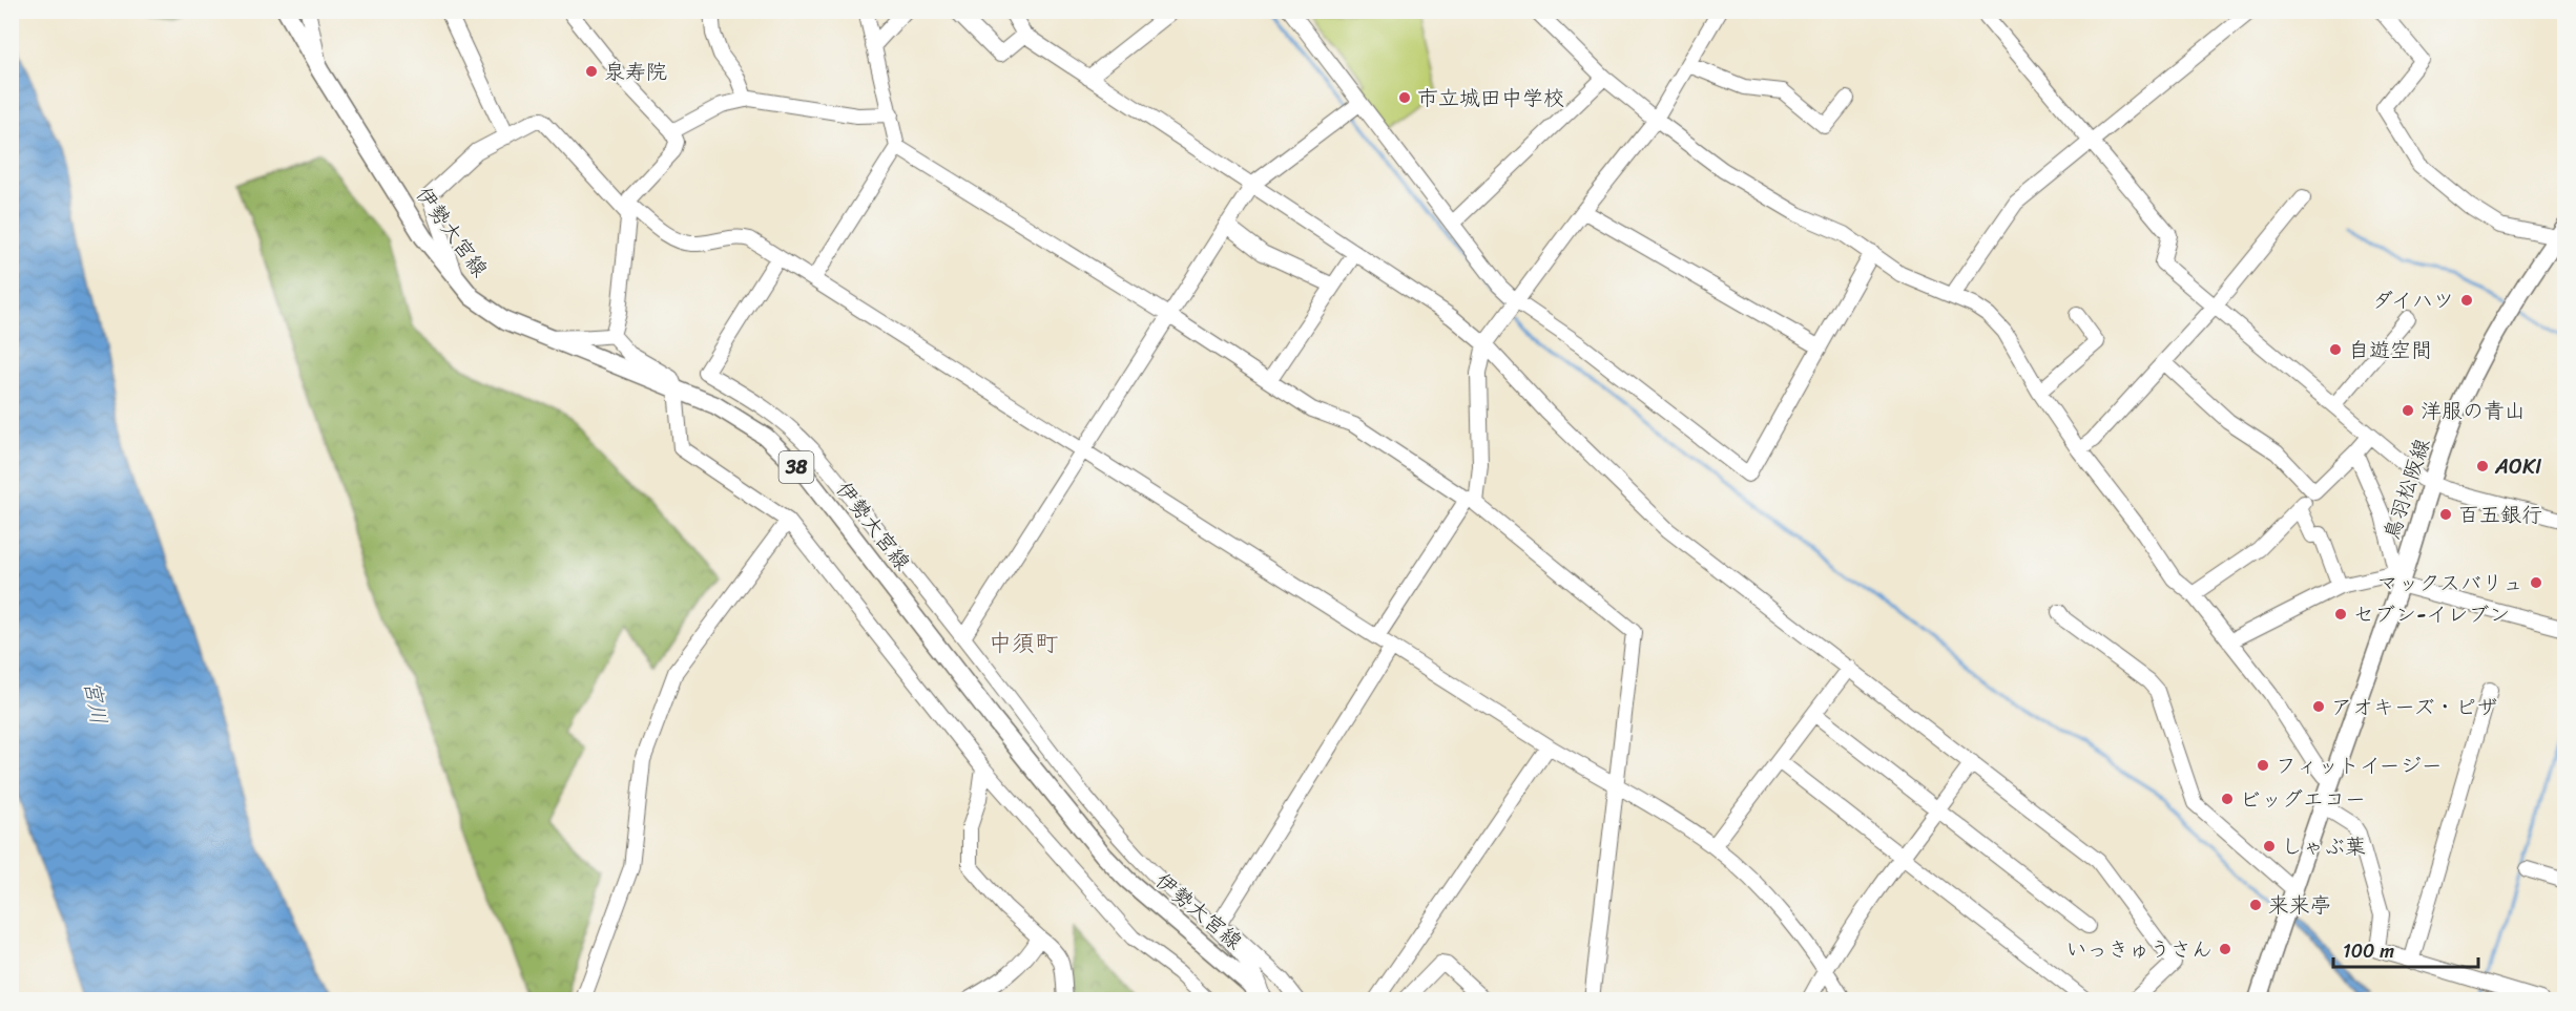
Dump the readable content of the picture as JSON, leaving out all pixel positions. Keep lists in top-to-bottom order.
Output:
{
  "streets": {
    "main road": ["伊勢大宮線", "38", "鳥羽松阪線"]
  },
  "districts": ["中須町"],
  "water": ["宮川"],
  "places": [
    "泉寿院",
    "市立城田中学校",
    "ダイハツ",
    "自遊空間",
    "洋服の青山",
    "AOKI",
    "百五銀行",
    "マックスバリュ",
    "セブン-イレブン",
    "アオキーズ・ピザ",
    "フィットイージー",
    "ビッグエコー",
    "しゃぶ葉",
    "来来亭",
    "いっきゅうさん"
  ],
  "scale_bar": "100 m"
}
